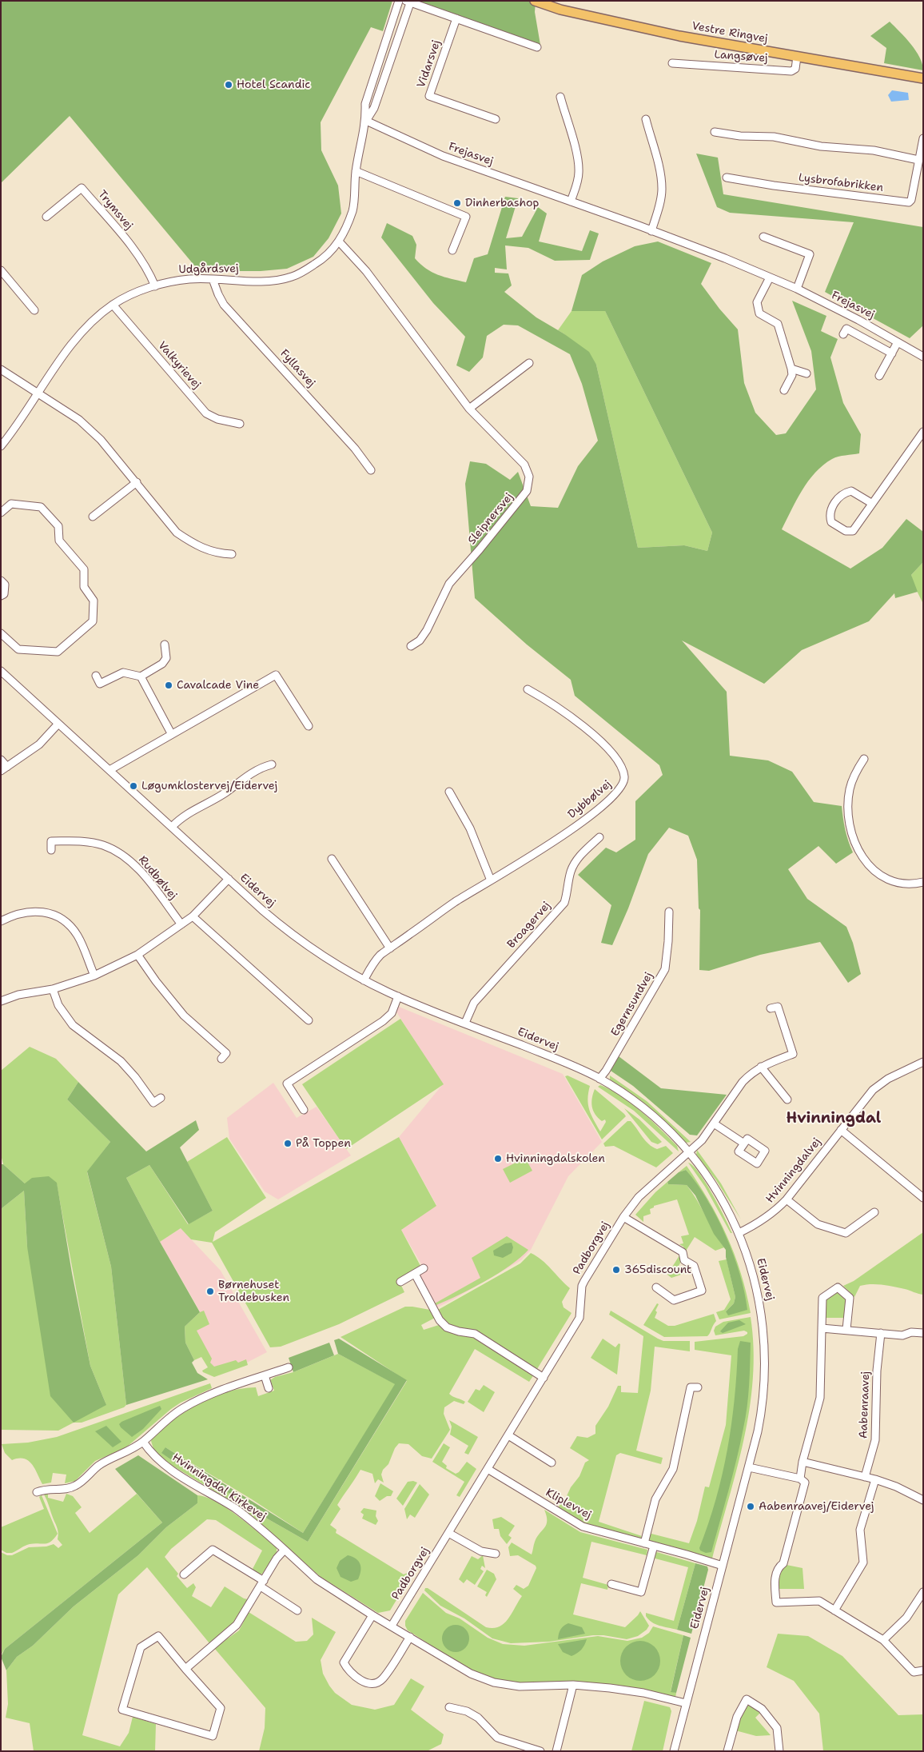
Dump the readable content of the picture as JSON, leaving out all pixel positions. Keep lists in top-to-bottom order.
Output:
{
  "streets": {
    "main road": ["Vestre Ringvej"],
    "street": [
      "Langsøvej",
      "Vidarsvej",
      "Frejasvej",
      "Lysbrofabrikken",
      "Trymsvej",
      "Udgårdsvej",
      "Valkyrievej",
      "Fyllasvej",
      "Sleipnersvej",
      "Dybbølvej",
      "Rudbølvej",
      "Eidervej",
      "Broagervej",
      "Egernsundvej",
      "Hvinningdalvej",
      "Padborgvej",
      "Aabenraavej",
      "Hvinningdal Kirkevej",
      "Kliplevvej"
    ]
  },
  "crossings": [
    ["Vestre Ringvej", "Langsøvej"],
    ["Frejasvej", "Udgårdsvej"],
    ["Trymsvej", "Udgårdsvej"],
    ["Udgårdsvej", "Valkyrievej"],
    ["Udgårdsvej", "Fyllasvej"],
    ["Udgårdsvej", "Sleipnersvej"],
    ["Dybbølvej", "Eidervej"],
    ["Eidervej", "Broagervej"],
    ["Eidervej", "Egernsundvej"],
    ["Eidervej", "Hvinningdalvej"],
    ["Eidervej", "Padborgvej"],
    ["Eidervej", "Hvinningdal Kirkevej"],
    ["Eidervej", "Kliplevvej"],
    ["Padborgvej", "Hvinningdal Kirkevej"],
    ["Padborgvej", "Kliplevvej"]
  ],
  "districts": ["Hvinningdal"],
  "places": [
    "Hotel Scandic",
    "Dinherbashop",
    "Cavalcade Vine",
    "Løgumklostervej/Eidervej",
    "På Toppen",
    "Hvinningdalskolen",
    "365discount",
    "Børnehuset Troldebusken",
    "Aabenraavej/Eidervej"
  ]
}
